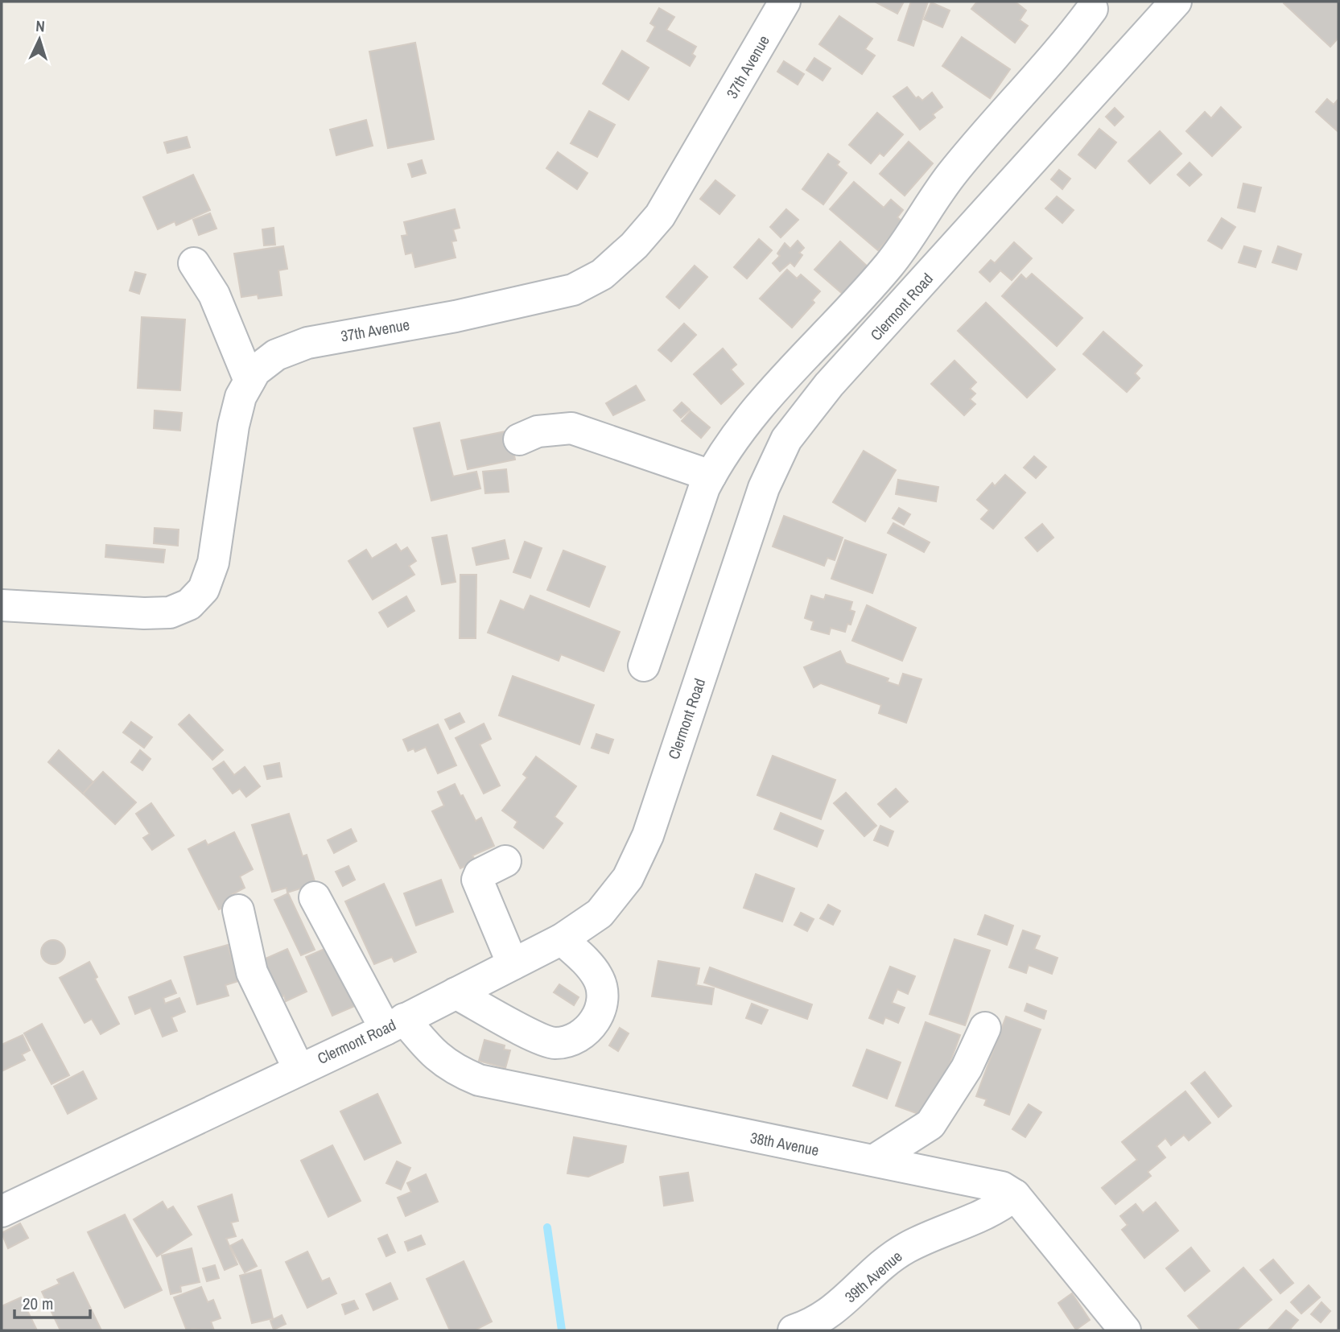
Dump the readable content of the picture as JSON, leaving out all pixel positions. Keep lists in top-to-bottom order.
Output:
{
  "streets": {
    "street": [
      "37th Avenue",
      "Clermont Road",
      "38th Avenue",
      "39th Avenue"
    ]
  },
  "crossings": [
    ["Clermont Road", "38th Avenue"],
    ["38th Avenue", "39th Avenue"]
  ],
  "scale_bar": "20 m",
  "north": "top"
}
